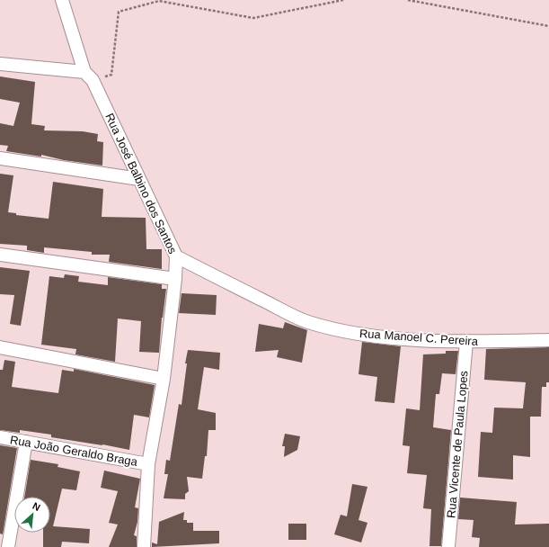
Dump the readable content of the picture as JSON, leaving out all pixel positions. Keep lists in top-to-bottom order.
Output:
{
  "streets": {
    "street": [
      "Rua José Balbino dos Santos",
      "Rua Manoel C. Pereira",
      "Rua Vicente de Paula Lopes",
      "Rua João Geraldo Braga"
    ]
  },
  "crossings": [
    ["Rua José Balbino dos Santos", "Rua Manoel C. Pereira"],
    ["Rua José Balbino dos Santos", "Rua João Geraldo Braga"],
    ["Rua Manoel C. Pereira", "Rua Vicente de Paula Lopes"]
  ],
  "north": "top right"
}
